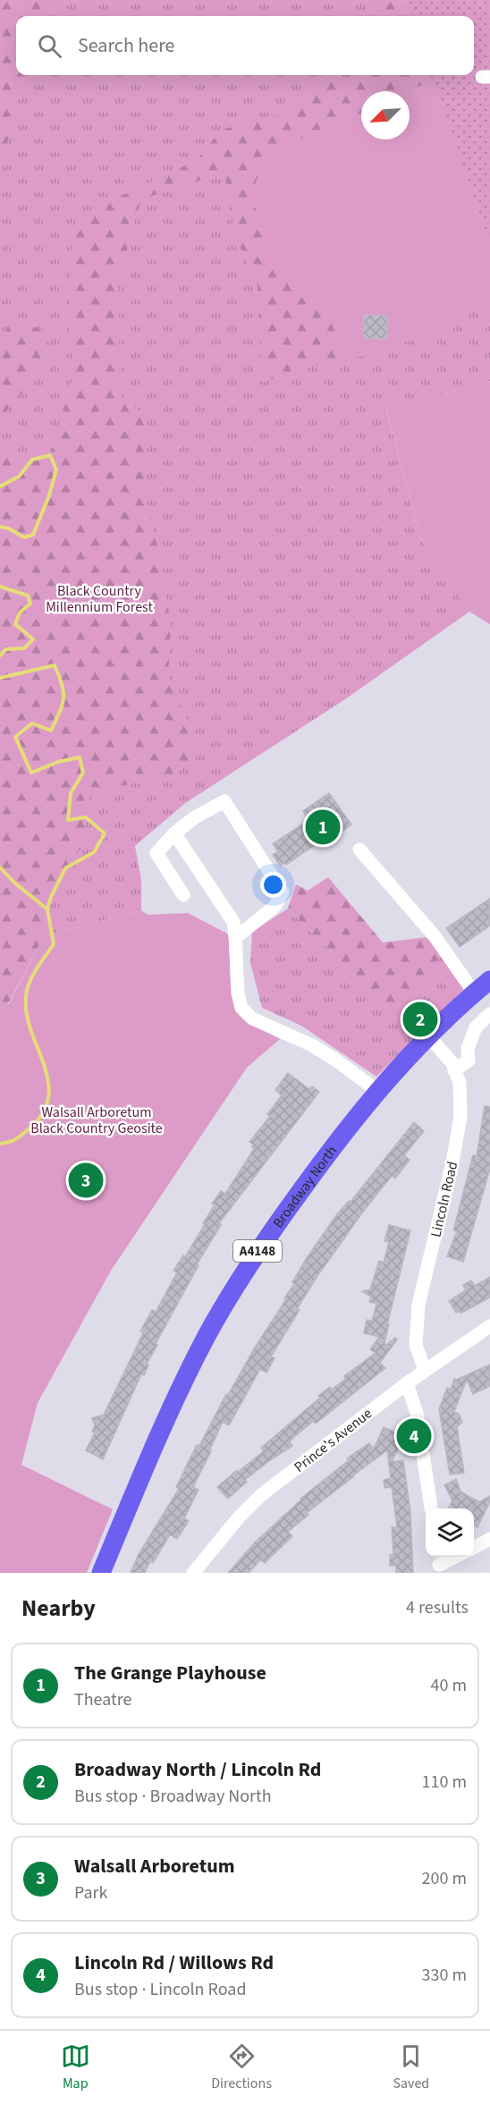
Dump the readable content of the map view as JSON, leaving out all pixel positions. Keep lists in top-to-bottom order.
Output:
{
  "streets": {
    "highway": ["Broadway North", "A4148"],
    "street": ["Lincoln Road", "Prince's Avenue"]
  },
  "crossings": [
    ["Broadway North", "Lincoln Road"],
    ["Lincoln Road", "Prince's Avenue"]
  ],
  "parks": ["Black Country Millennium Forest", "Walsall Arboretum Black Country Geosite"],
  "north": "bottom left",
  "page": {
    "search": "Search here",
    "pins": [
      "1",
      "2",
      "3",
      "4"
    ],
    "heading": ["Nearby", "4 results"],
    "list": [
      {
        "mark": "1",
        "name": "The Grange Playhouse",
        "note": "Theatre",
        "value": "40 m"
      },
      {
        "mark": "2",
        "name": "Broadway North / Lincoln Rd",
        "note": "Bus stop · Broadway North",
        "value": "110 m"
      },
      {
        "mark": "3",
        "name": "Walsall Arboretum",
        "note": "Park",
        "value": "200 m"
      },
      {
        "mark": "4",
        "name": "Lincoln Rd / Willows Rd",
        "note": "Bus stop · Lincoln Road",
        "value": "330 m"
      }
    ],
    "nav": ["Map", "Directions", "Saved"]
  }
}
